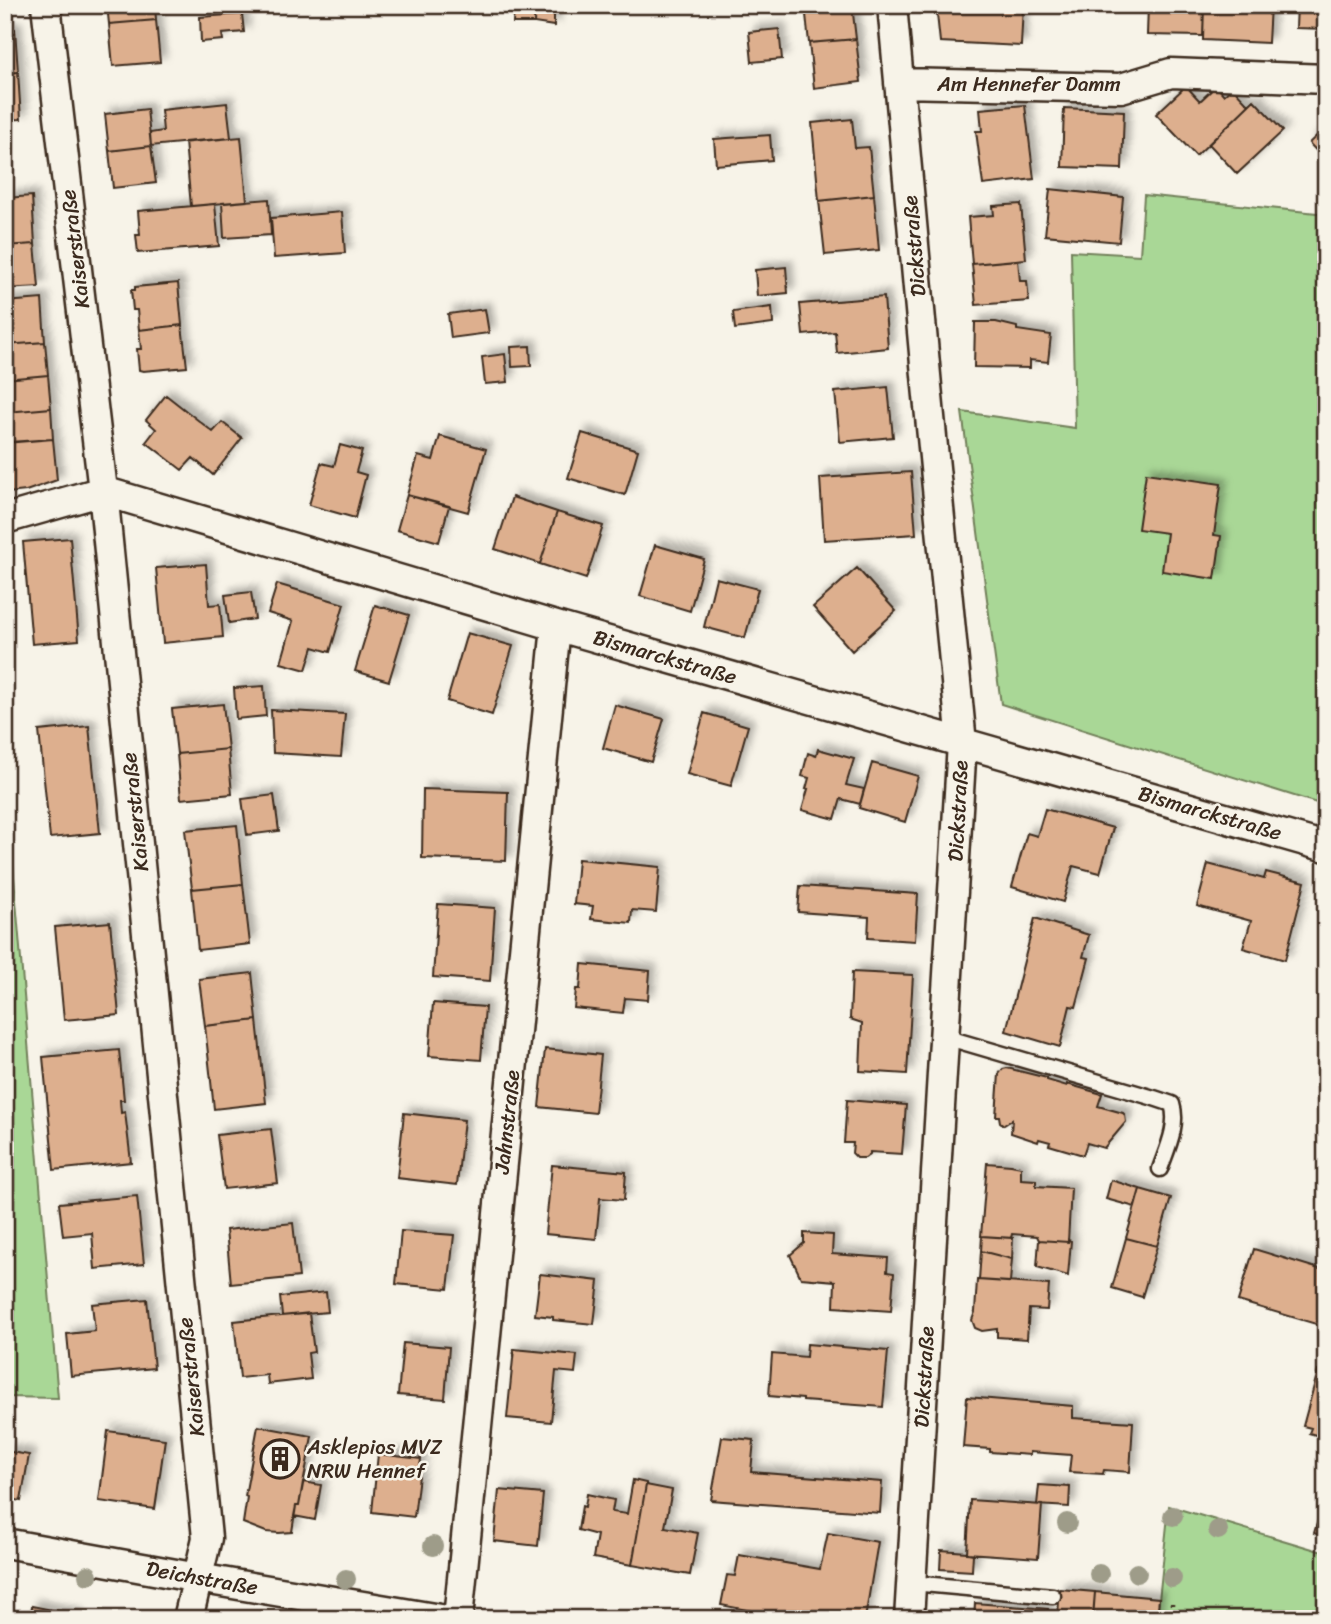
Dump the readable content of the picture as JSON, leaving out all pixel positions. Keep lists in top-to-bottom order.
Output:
{
  "streets": {
    "street": [
      "Am Hennefer Damm",
      "Dickstraße",
      "Kaiserstraße",
      "Bismarckstraße",
      "Jahnstraße",
      "Deichstraße"
    ]
  },
  "crossings": [
    ["Am Hennefer Damm", "Dickstraße"],
    ["Dickstraße", "Bismarckstraße"],
    ["Kaiserstraße", "Bismarckstraße"],
    ["Kaiserstraße", "Deichstraße"],
    ["Bismarckstraße", "Jahnstraße"]
  ],
  "places": {
    "building": ["Asklepios MVZ NRW Hennef"]
  }
}
